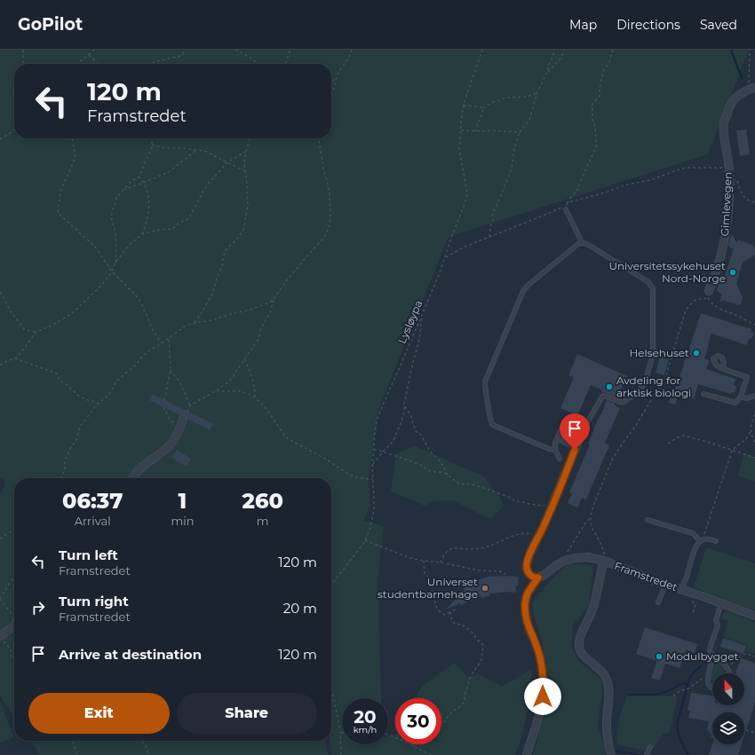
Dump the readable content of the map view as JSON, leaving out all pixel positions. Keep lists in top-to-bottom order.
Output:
{
  "streets": {
    "street": ["Gimlevegen", "Framstredet"],
    "path": ["Lysløypa"]
  },
  "places": [
    "Universitetssykehuset Nord-Norge",
    "Helsehuset",
    "Avdeling for arktisk biologi",
    "Universet studentbarnehage",
    "Modulbygget"
  ],
  "north": "top",
  "page": {
    "header": "GoPilot",
    "nav": ["Map", "Directions", "Saved"],
    "turn": ["120 m", "Framstredet"],
    "eta": [
      "06:37",
      "Arrival",
      "1",
      "min",
      "260",
      "m"
    ],
    "list": [
      {
        "name": "Turn left",
        "note": "Framstredet",
        "value": "120 m"
      },
      {
        "name": "Turn right",
        "note": "Framstredet",
        "value": "20 m"
      },
      {
        "name": "Arrive at destination",
        "value": "120 m"
      }
    ],
    "buttons": ["Exit", "Share"],
    "speed": "20 km/h",
    "limit": "30"
  }
}
